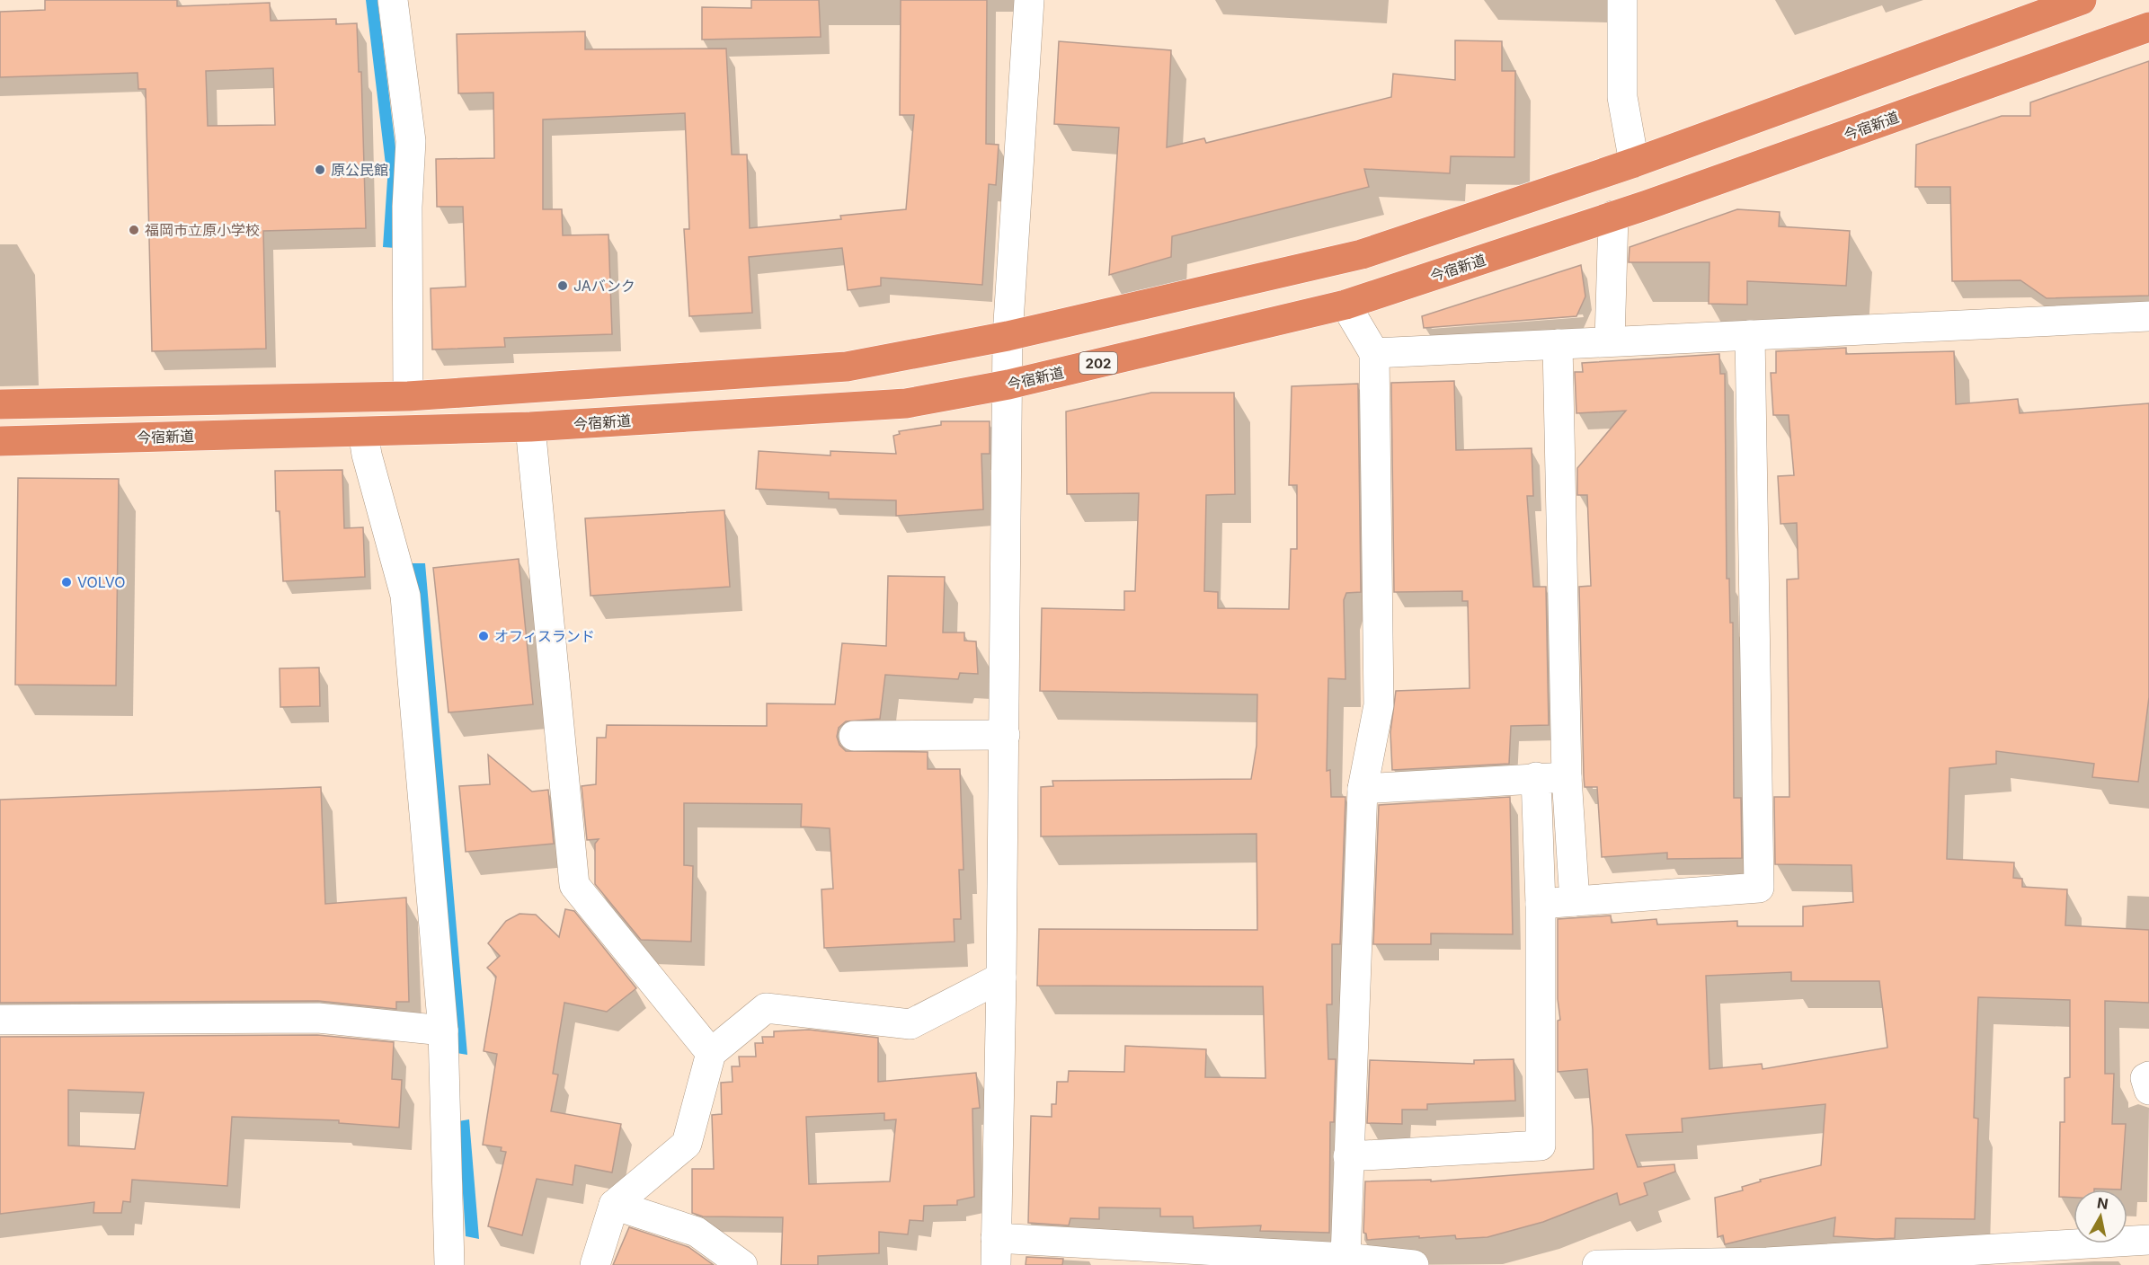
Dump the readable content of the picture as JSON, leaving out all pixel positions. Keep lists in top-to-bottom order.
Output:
{
  "streets": {
    "highway": ["今宿新道", "202"]
  },
  "places": [
    "原公民館",
    "福岡市立原小学校",
    "JAバンク",
    "VOLVO",
    "オフィスランド"
  ],
  "north": "top"
}
